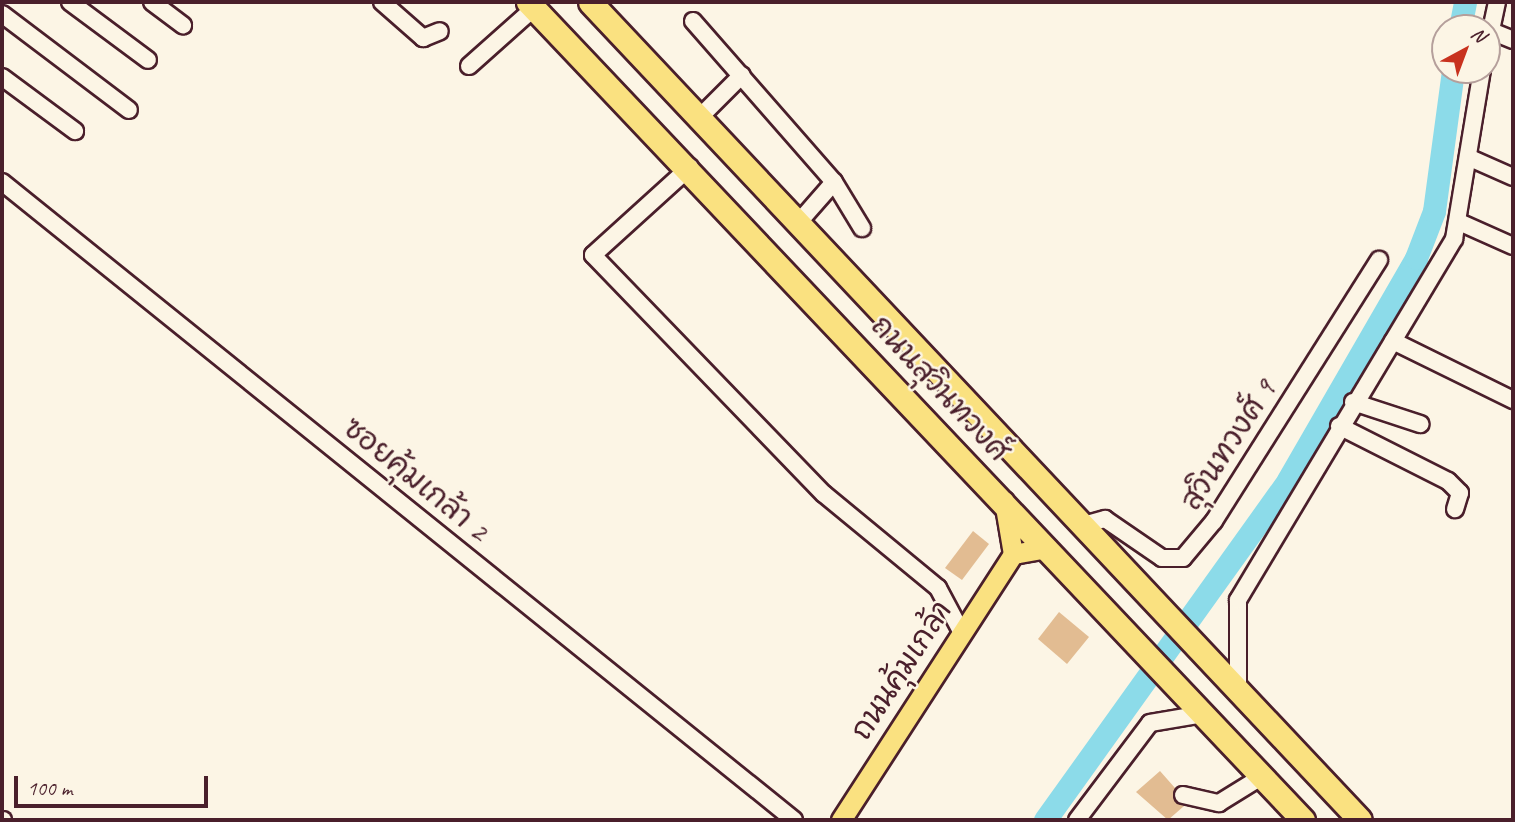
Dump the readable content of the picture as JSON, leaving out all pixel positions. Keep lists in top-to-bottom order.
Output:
{
  "streets": {
    "highway": ["ถนนสุวินทวงศ์"],
    "main road": ["ถนนคุ้มเกล้า"],
    "street": ["สุวินทวงศ์ 9", "ซอยคุ้มเกล้า 2"]
  },
  "crossings": [
    ["ถนนสุวินทวงศ์", "สุวินทวงศ์ 9"]
  ],
  "scale_bar": "100 m",
  "north": "top right"
}
